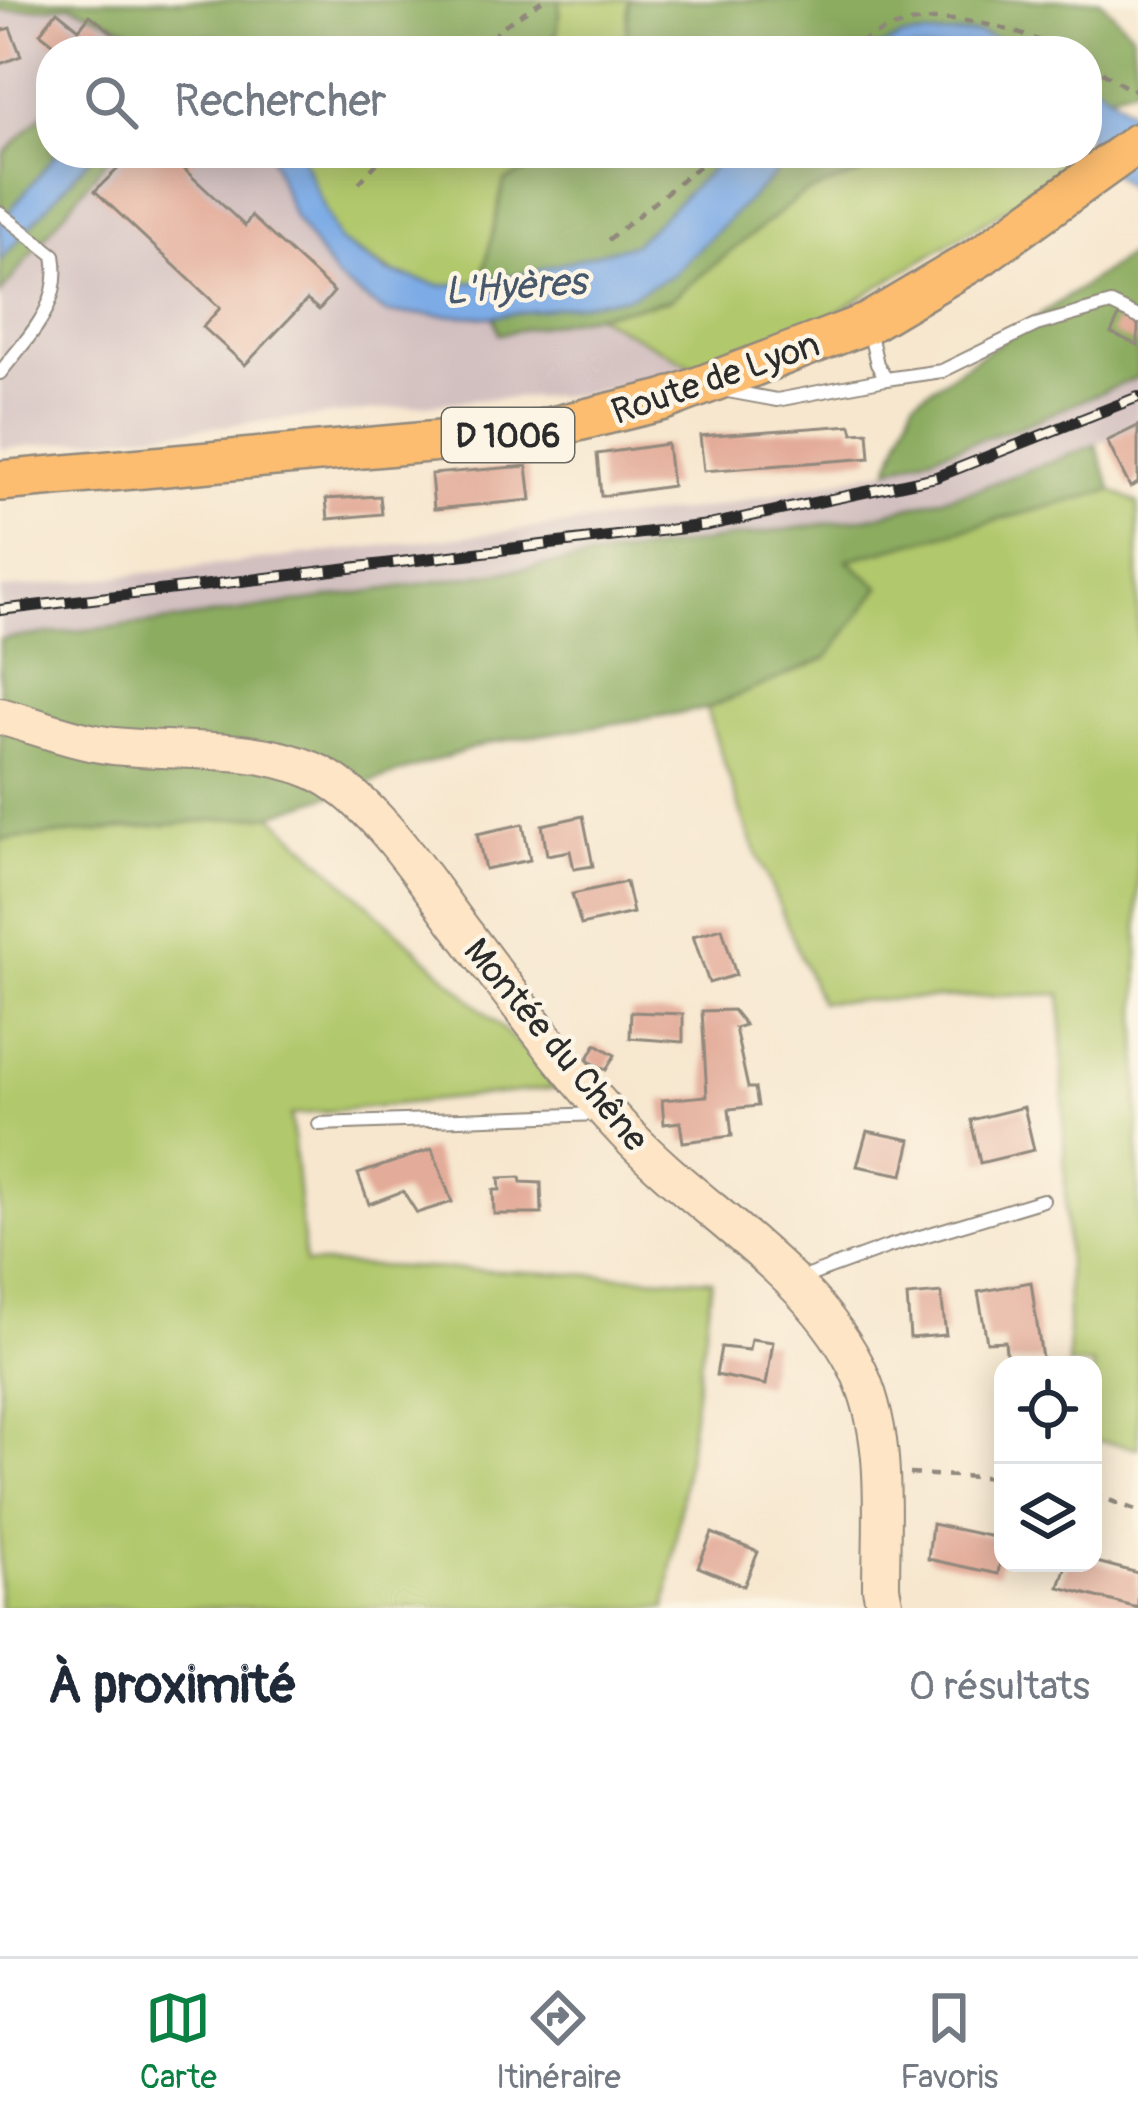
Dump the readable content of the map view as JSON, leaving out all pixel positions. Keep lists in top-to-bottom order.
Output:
{
  "streets": {
    "main road": ["Route de Lyon", "D 1006"],
    "street": ["Montée du Chêne"]
  },
  "water": ["L'Hyères"],
  "page": {
    "search": "Rechercher",
    "heading": ["À proximité", "0 résultats"],
    "nav": ["Carte", "Itinéraire", "Favoris"]
  }
}
